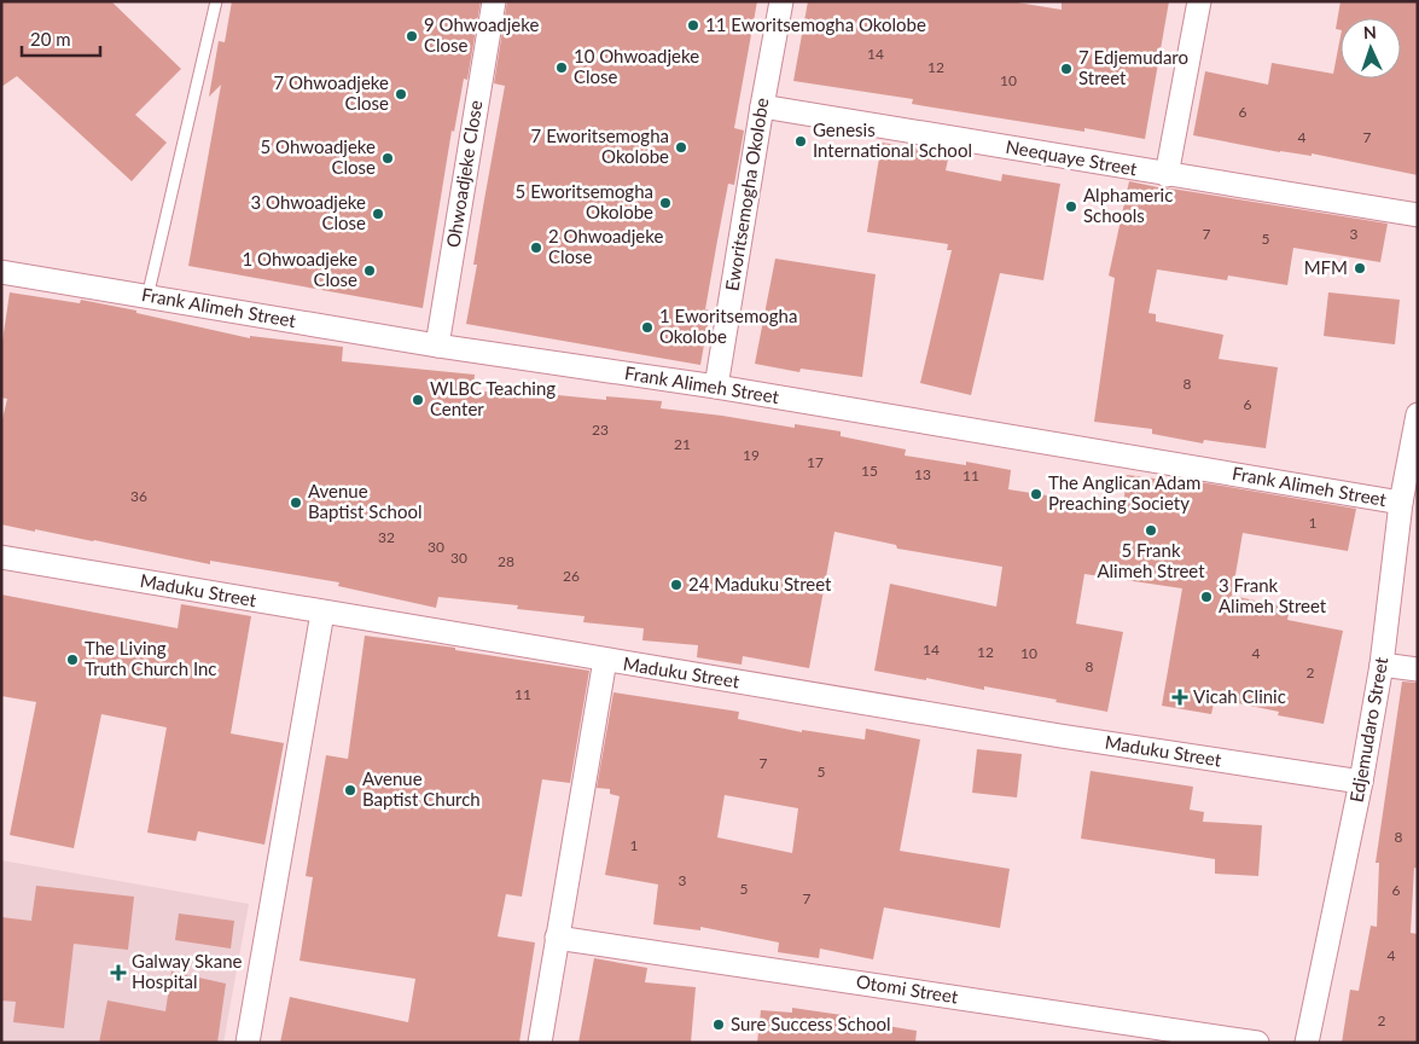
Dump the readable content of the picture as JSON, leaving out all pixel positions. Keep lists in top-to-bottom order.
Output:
{
  "streets": {
    "street": [
      "Neequaye Street",
      "Ohwoadjeke Close",
      "Eworitsemogha Okolobe",
      "Frank Alimeh Street",
      "Maduku Street",
      "Edjemudaro Street",
      "Otomi Street"
    ]
  },
  "crossings": [
    ["Neequaye Street", "Eworitsemogha Okolobe"],
    ["Ohwoadjeke Close", "Frank Alimeh Street"],
    ["Eworitsemogha Okolobe", "Frank Alimeh Street"],
    ["Frank Alimeh Street", "Edjemudaro Street"],
    ["Maduku Street", "Edjemudaro Street"]
  ],
  "places": {
    "other": [
      "11 Eworitsemogha Okolobe",
      "9 Ohwoadjeke Close",
      "10 Ohwoadjeke Close",
      "7 Edjemudaro Street",
      "7 Ohwoadjeke Close",
      "Genesis International School",
      "7 Eworitsemogha Okolobe",
      "5 Ohwoadjeke Close",
      "5 Eworitsemogha Okolobe",
      "Alphameric Schools",
      "3 Ohwoadjeke Close",
      "2 Ohwoadjeke Close",
      "MFM",
      "1 Ohwoadjeke Close",
      "1 Eworitsemogha Okolobe",
      "WLBC Teaching Center",
      "The Anglican Adam Preaching Society",
      "Avenue Baptist School",
      "5 Frank Alimeh Street",
      "24 Maduku Street",
      "3 Frank Alimeh Street",
      "The Living Truth Church Inc",
      "Avenue Baptist Church",
      "Sure Success School"
    ],
    "health": ["Vicah Clinic", "Galway Skane Hospital"]
  },
  "house_numbers": [
    "14",
    "12",
    "10",
    "6",
    "4",
    "7",
    "7",
    "3",
    "5",
    "8",
    "6",
    "23",
    "21",
    "19",
    "17",
    "15",
    "13",
    "11",
    "36",
    "1",
    "32",
    "30",
    "30",
    "28",
    "26",
    "14",
    "12",
    "10",
    "4",
    "8",
    "2",
    "11",
    "7",
    "5",
    "8",
    "1",
    "3",
    "5",
    "6",
    "7",
    "4",
    "2"
  ],
  "scale_bar": "20 m",
  "north": "top"
}
